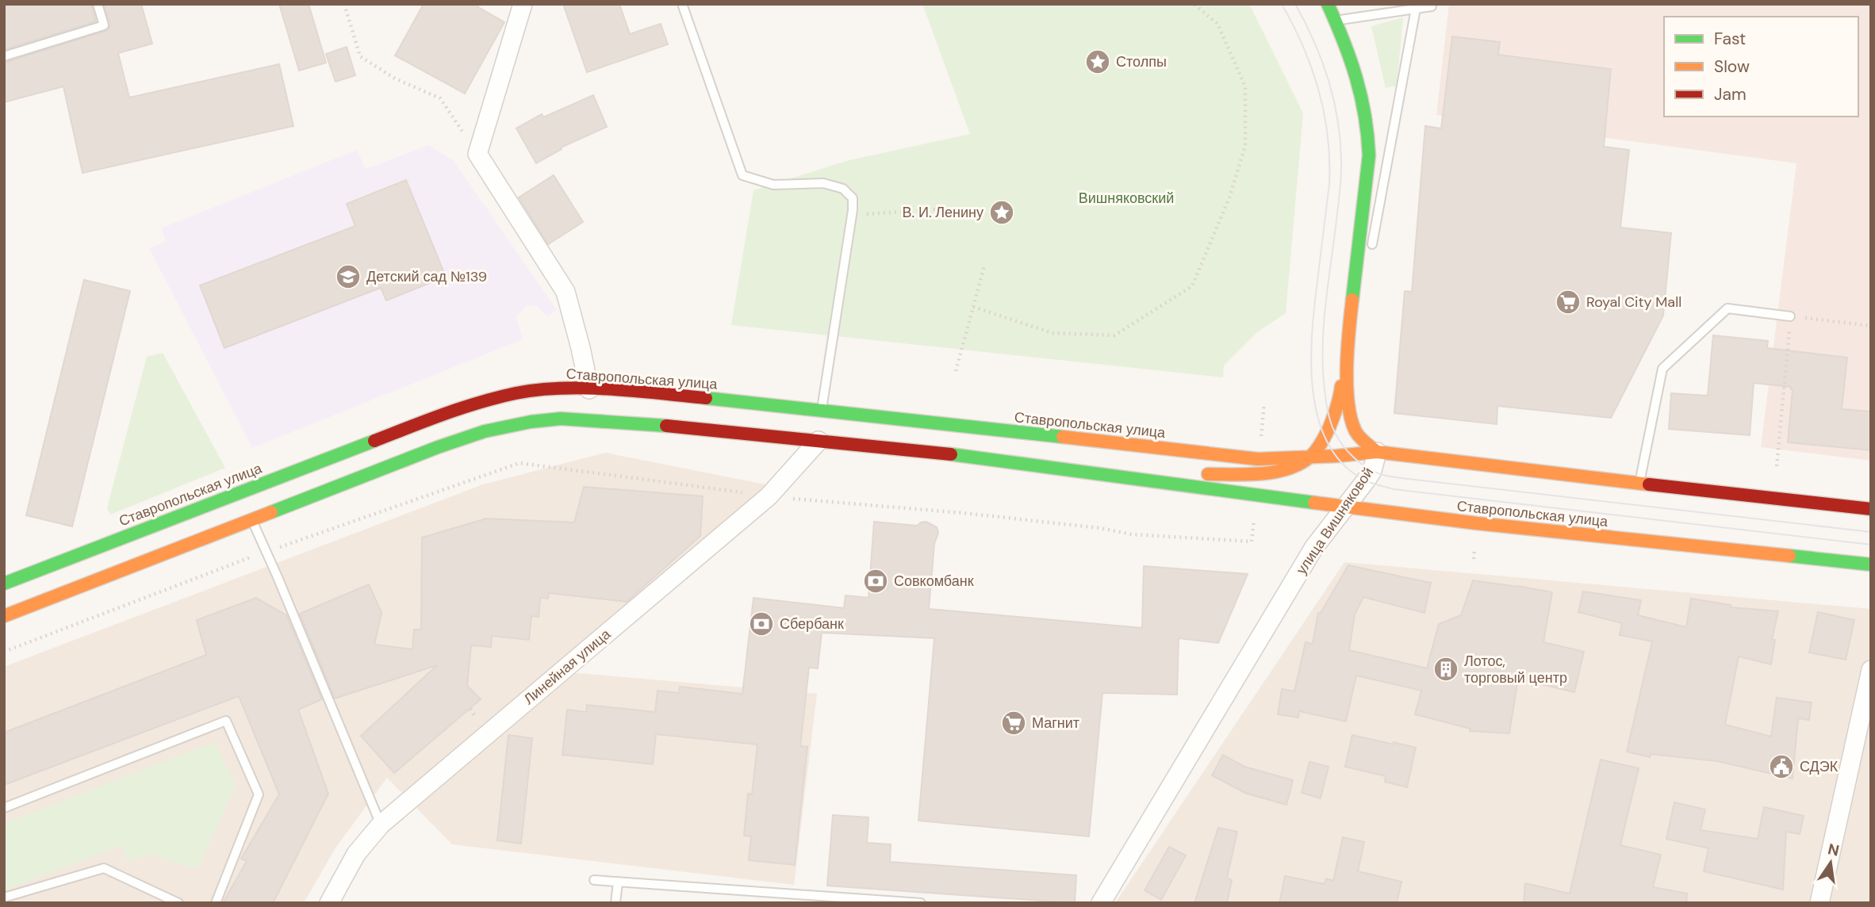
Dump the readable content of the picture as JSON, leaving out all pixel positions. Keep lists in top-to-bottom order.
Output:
{
  "streets": {
    "main road": ["Ставропольская улица", "улица Вишняковой"],
    "street": ["Линейная улица"]
  },
  "crossings": [
    ["Ставропольская улица", "улица Вишняковой"],
    ["Ставропольская улица", "Линейная улица"]
  ],
  "parks": ["Вишняковский"],
  "places": {
    "place": ["Столпы", "В. И. Ленину"],
    "school or university": ["Детский сад №139"],
    "supermarket": ["Royal City Mall", "Магнит"],
    "bank": ["Совкомбанк", "Сбербанк"],
    "building": ["Лотос, торговый центр"],
    "public building": ["СДЭК"]
  },
  "legend": ["Fast", "Slow", "Jam"],
  "north": "top"
}
